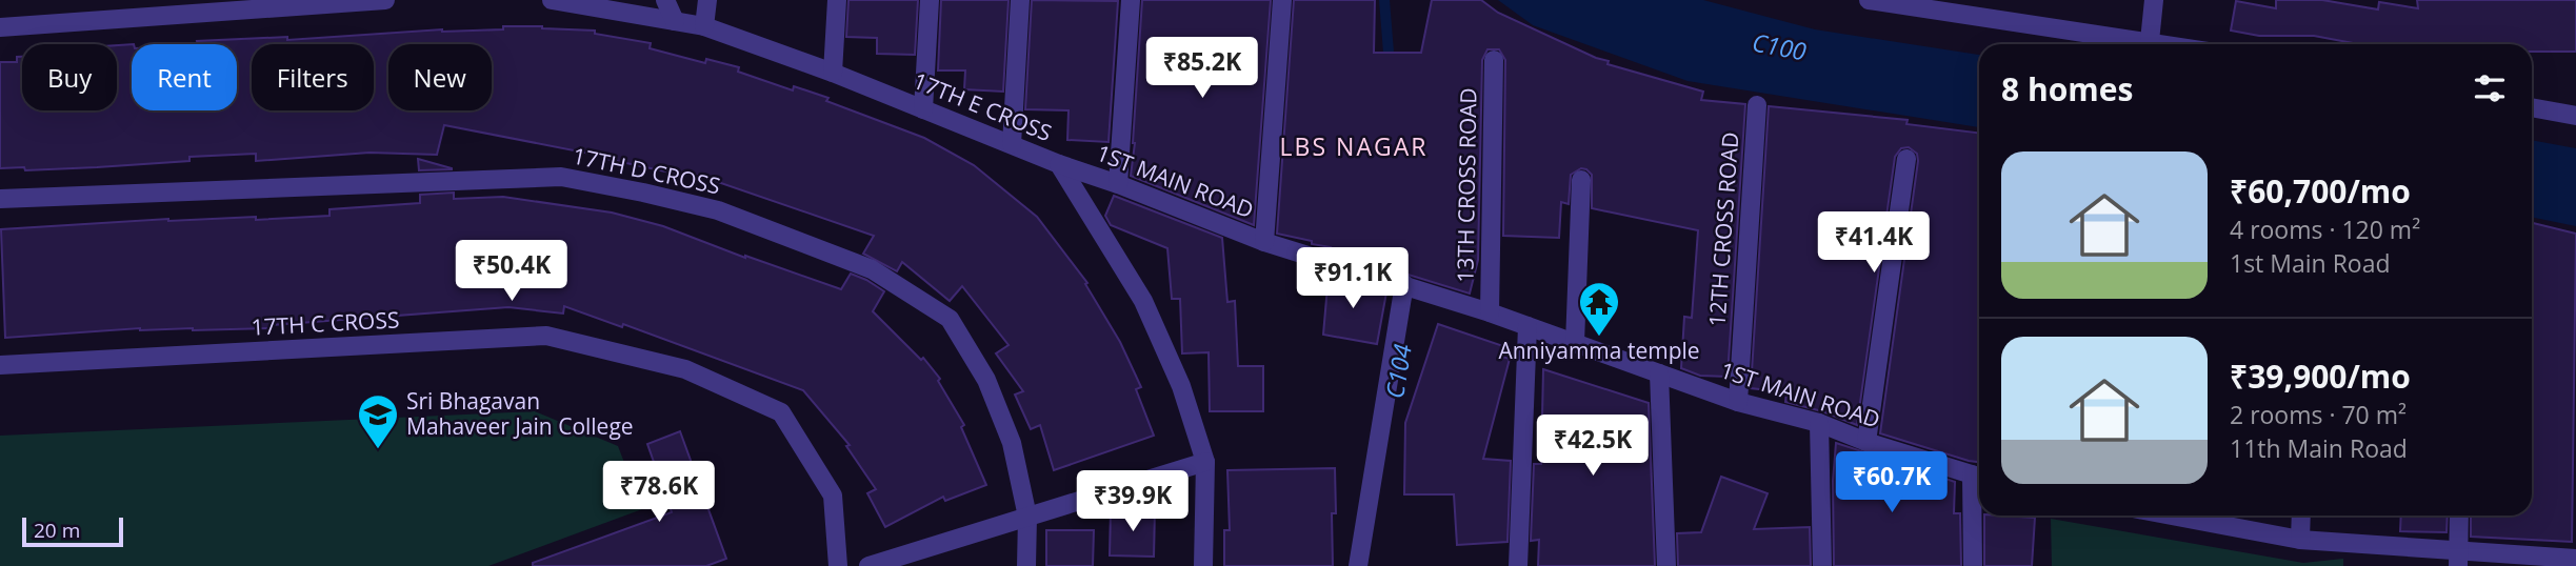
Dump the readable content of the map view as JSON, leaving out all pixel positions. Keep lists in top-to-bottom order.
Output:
{
  "streets": {
    "street": [
      "17TH E CROSS",
      "17TH D CROSS",
      "1ST MAIN ROAD",
      "13TH CROSS ROAD",
      "12TH CROSS ROAD",
      "17TH C CROSS"
    ]
  },
  "crossings": [
    ["17TH E CROSS", "1ST MAIN ROAD"],
    ["1ST MAIN ROAD", "13TH CROSS ROAD"],
    ["1ST MAIN ROAD", "12TH CROSS ROAD"]
  ],
  "districts": ["LBS NAGAR"],
  "water": ["C100", "C104"],
  "places": {
    "temple": ["Anniyamma temple"],
    "school or university": ["Sri Bhagavan Mahaveer Jain College"]
  },
  "scale_bar": "20 m",
  "page": {
    "price": [
      "₹85.2K",
      "₹41.4K",
      "₹50.4K",
      "₹91.1K",
      "₹42.5K",
      "₹60.7K",
      "₹78.6K",
      "₹39.9K"
    ],
    "chip": [
      "Buy",
      "Rent",
      "Filters",
      "New"
    ],
    "heading": "8 homes",
    "list": [
      {
        "name": "₹60,700/mo",
        "note": "4 rooms · 120 m² · 1st Main Road"
      },
      {
        "name": "₹39,900/mo",
        "note": "2 rooms · 70 m² · 11th Main Road"
      }
    ],
    "scale": "20 m"
  }
}
